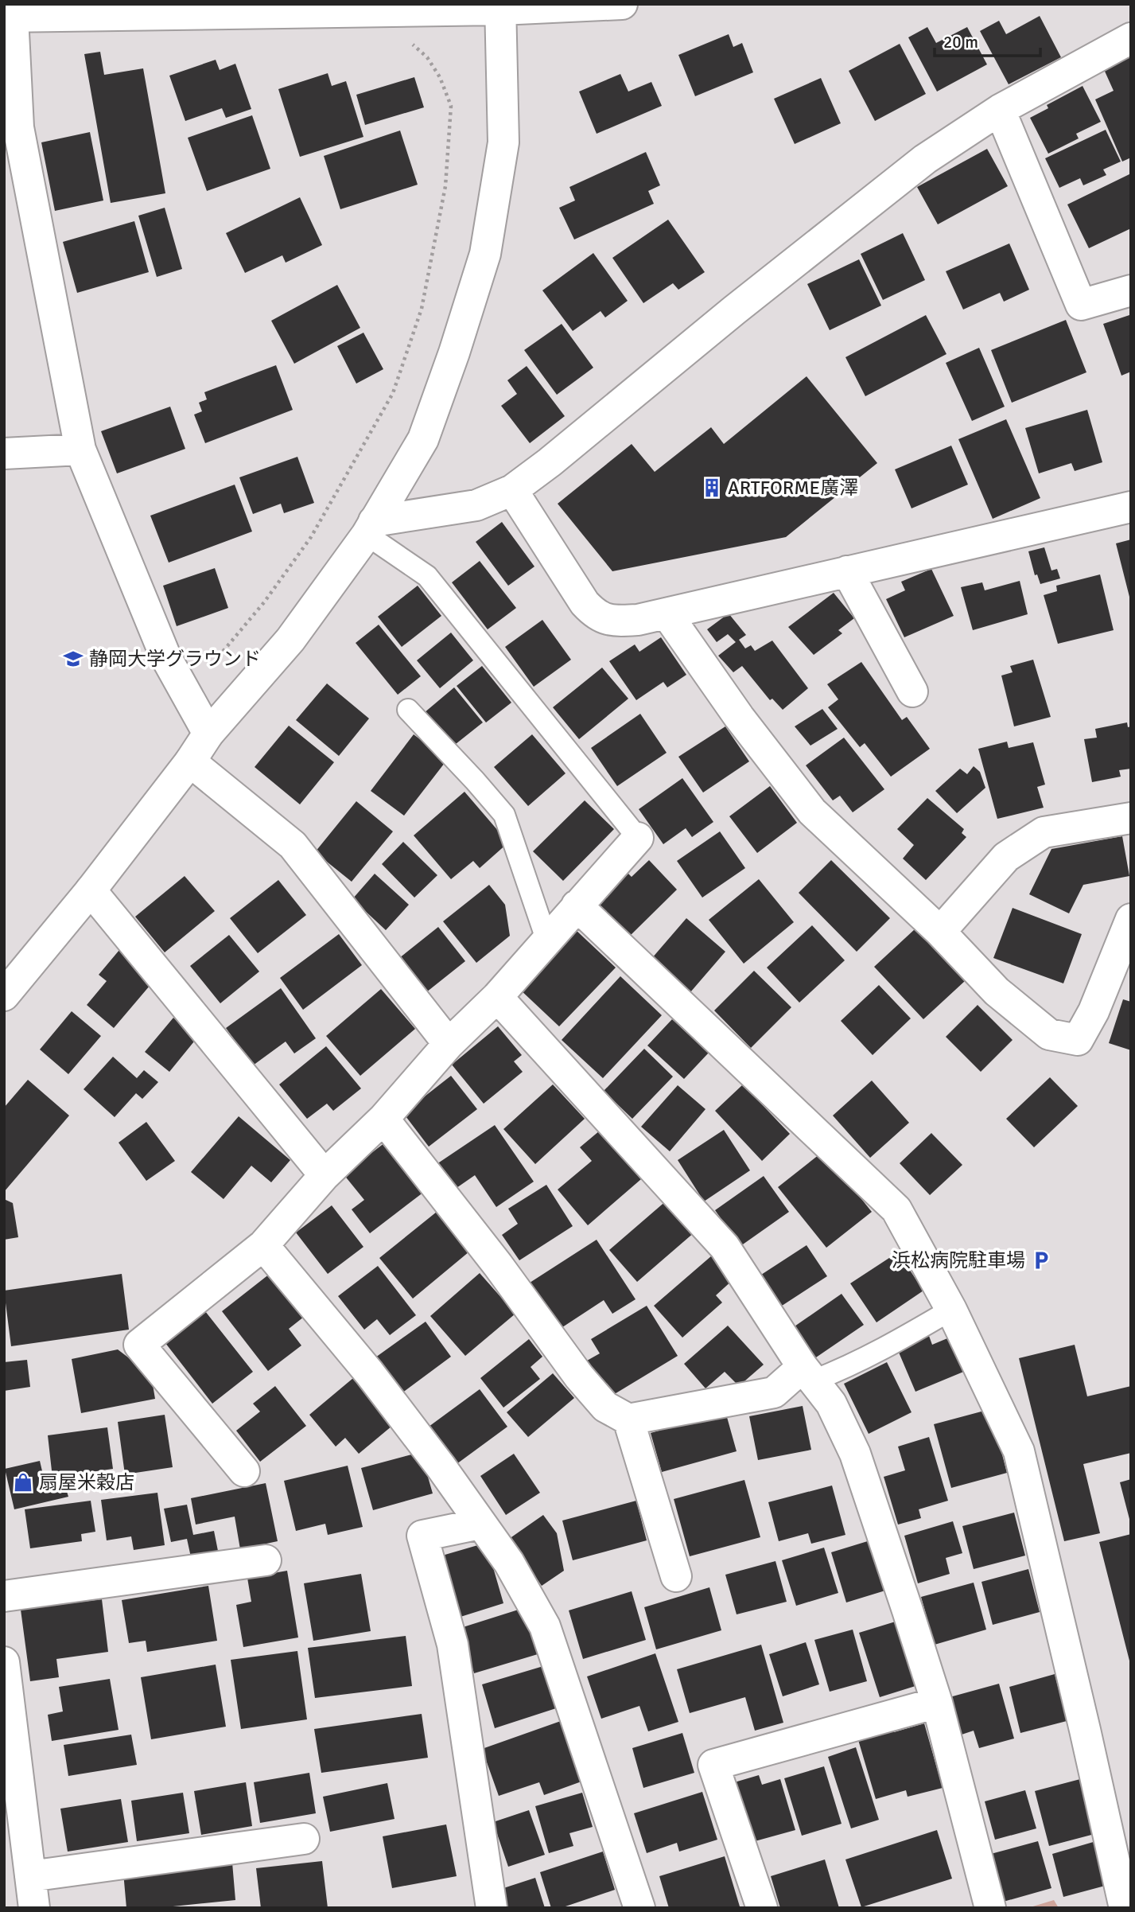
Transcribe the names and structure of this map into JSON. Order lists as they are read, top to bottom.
{
  "places": {
    "building": ["ARTFORME廣澤"],
    "school or university": ["静岡大学グラウンド"],
    "parking": ["浜松病院駐車場"],
    "shop": ["扇屋米穀店"]
  },
  "scale_bar": "20 m"
}
